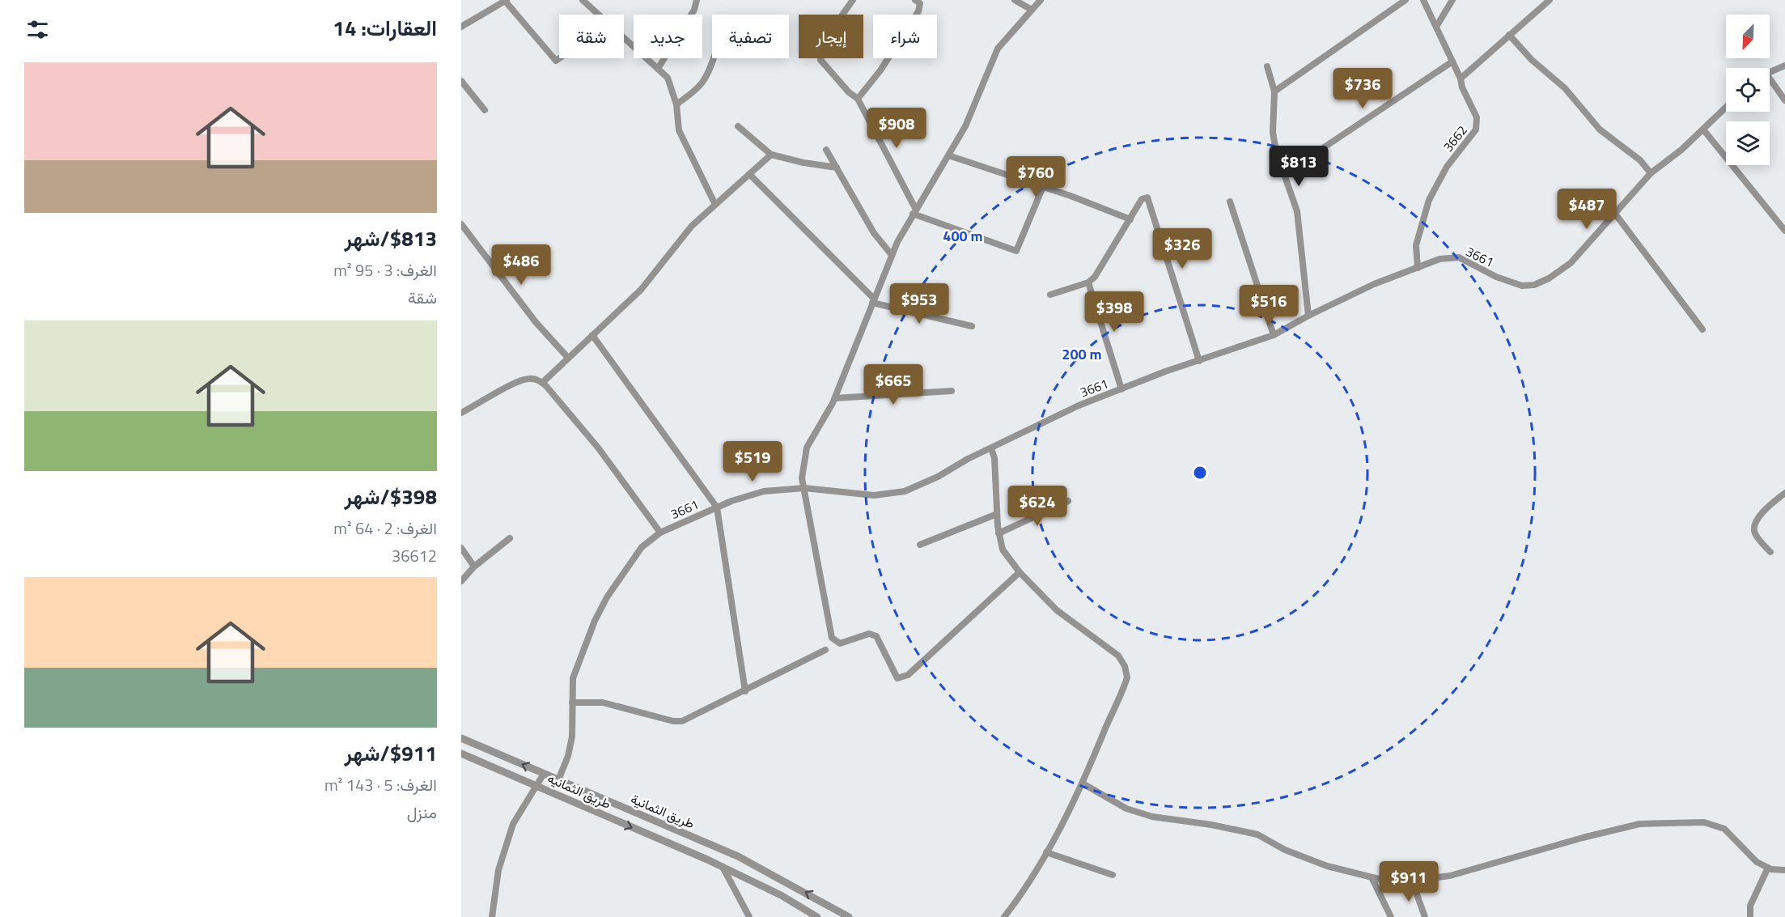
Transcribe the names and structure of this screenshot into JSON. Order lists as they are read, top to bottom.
{
  "streets": {
    "street": [
      "3662",
      "3661",
      "طريق الثمانيه",
      "طريق الثمانية"
    ]
  },
  "crossings": [
    ["3662", "3661"],
    ["3661", "طريق الثمانية"]
  ],
  "one_way": ["طريق الثمانيه", "طريق الثمانية"],
  "north": "bottom left",
  "page": {
    "heading": "العقارات: 14",
    "chip": [
      "شراء",
      "إيجار",
      "تصفية",
      "جديد",
      "شقة"
    ],
    "list": [
      {
        "name": "$813/شهر",
        "note": "الغرف: 3 · 95 m² · شقة"
      },
      {
        "name": "$398/شهر",
        "note": "الغرف: 2 · 64 m² · 36612"
      },
      {
        "name": "$911/شهر",
        "note": "الغرف: 5 · 143 m² · منزل"
      }
    ],
    "price": [
      "$736",
      "$908",
      "$813",
      "$760",
      "$487",
      "$326",
      "$486",
      "$953",
      "$516",
      "$398",
      "$665",
      "$519",
      "$624",
      "$911"
    ]
  },
  "rings": ["400 m", "200 m"]
}
